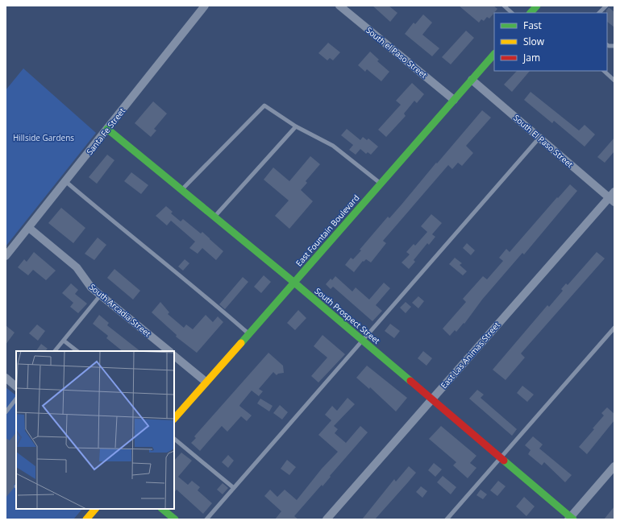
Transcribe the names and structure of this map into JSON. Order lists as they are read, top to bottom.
{
  "streets": {
    "street": [
      "South el Paso Street",
      "Santa Fe Street",
      "South El Paso Street",
      "East Fountain Boulevard",
      "South Arcadia Street",
      "South Prospect Street",
      "East Las Animas Street"
    ]
  },
  "crossings": [
    ["South el Paso Street", "East Fountain Boulevard"],
    ["Santa Fe Street", "South Arcadia Street"],
    ["Santa Fe Street", "South Prospect Street"],
    ["South El Paso Street", "East Fountain Boulevard"],
    ["South El Paso Street", "East Las Animas Street"],
    ["East Fountain Boulevard", "South Prospect Street"],
    ["South Prospect Street", "East Las Animas Street"]
  ],
  "parks": ["Hillside Gardens"],
  "legend": ["Fast", "Slow", "Jam"]
}
